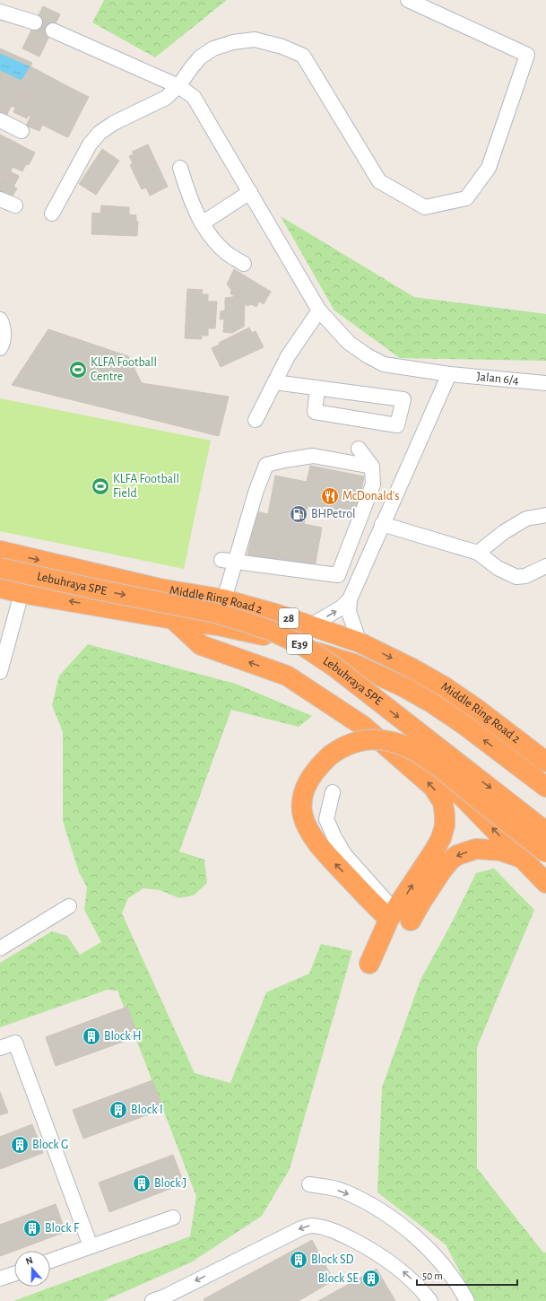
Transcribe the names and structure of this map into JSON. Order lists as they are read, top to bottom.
{
  "streets": {
    "highway": [
      "Lebuhraya SPE",
      "Middle Ring Road 2",
      "28",
      "E39"
    ],
    "street": ["Jalan 6/4"]
  },
  "places": {
    "sports": ["KLFA Football Centre", "KLFA Football Field"],
    "restaurant": ["McDonald's"],
    "fuel station": ["BHPetrol"],
    "building": [
      "Block H",
      "Block I",
      "Block G",
      "Block J",
      "Block F",
      "Block SD",
      "Block SE"
    ]
  },
  "scale_bar": "50 m",
  "north": "top"
}
